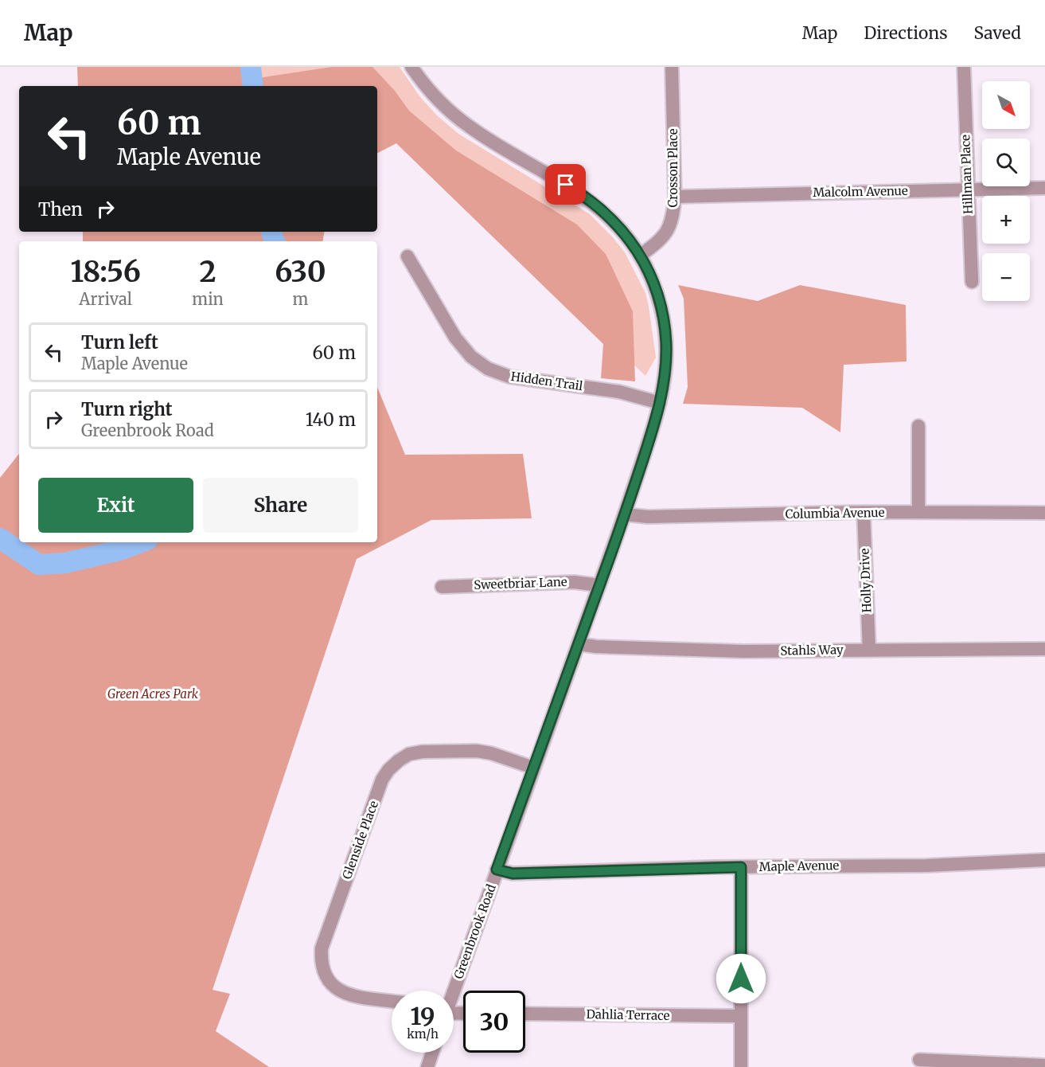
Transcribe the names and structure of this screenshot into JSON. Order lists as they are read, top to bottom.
{
  "streets": {
    "street": [
      "Crosson Place",
      "Hillman Place",
      "Malcolm Avenue",
      "Hidden Trail",
      "Columbia Avenue",
      "Holly Drive",
      "Sweetbriar Lane",
      "Stahls Way",
      "Glenside Place",
      "Maple Avenue",
      "Greenbrook Road",
      "Dahlia Terrace"
    ]
  },
  "crossings": [
    ["Crosson Place", "Malcolm Avenue"],
    ["Crosson Place", "Greenbrook Road"],
    ["Hillman Place", "Malcolm Avenue"],
    ["Hidden Trail", "Greenbrook Road"],
    ["Columbia Avenue", "Holly Drive"],
    ["Columbia Avenue", "Greenbrook Road"],
    ["Holly Drive", "Stahls Way"],
    ["Sweetbriar Lane", "Greenbrook Road"],
    ["Stahls Way", "Greenbrook Road"],
    ["Glenside Place", "Greenbrook Road"],
    ["Maple Avenue", "Greenbrook Road"]
  ],
  "parks": ["Green Acres Park"],
  "north": "bottom right",
  "page": {
    "header": "Map",
    "nav": ["Map", "Directions", "Saved"],
    "map_buttons": ["+", "−"],
    "turn": ["60 m", "Maple Avenue"],
    "then": "Then",
    "eta": [
      "18:56",
      "Arrival",
      "2",
      "min",
      "630",
      "m"
    ],
    "list": [
      {
        "name": "Turn left",
        "note": "Maple Avenue",
        "value": "60 m"
      },
      {
        "name": "Turn right",
        "note": "Greenbrook Road",
        "value": "140 m"
      }
    ],
    "buttons": ["Exit", "Share"],
    "speed": "19 km/h",
    "limit": "30"
  }
}
